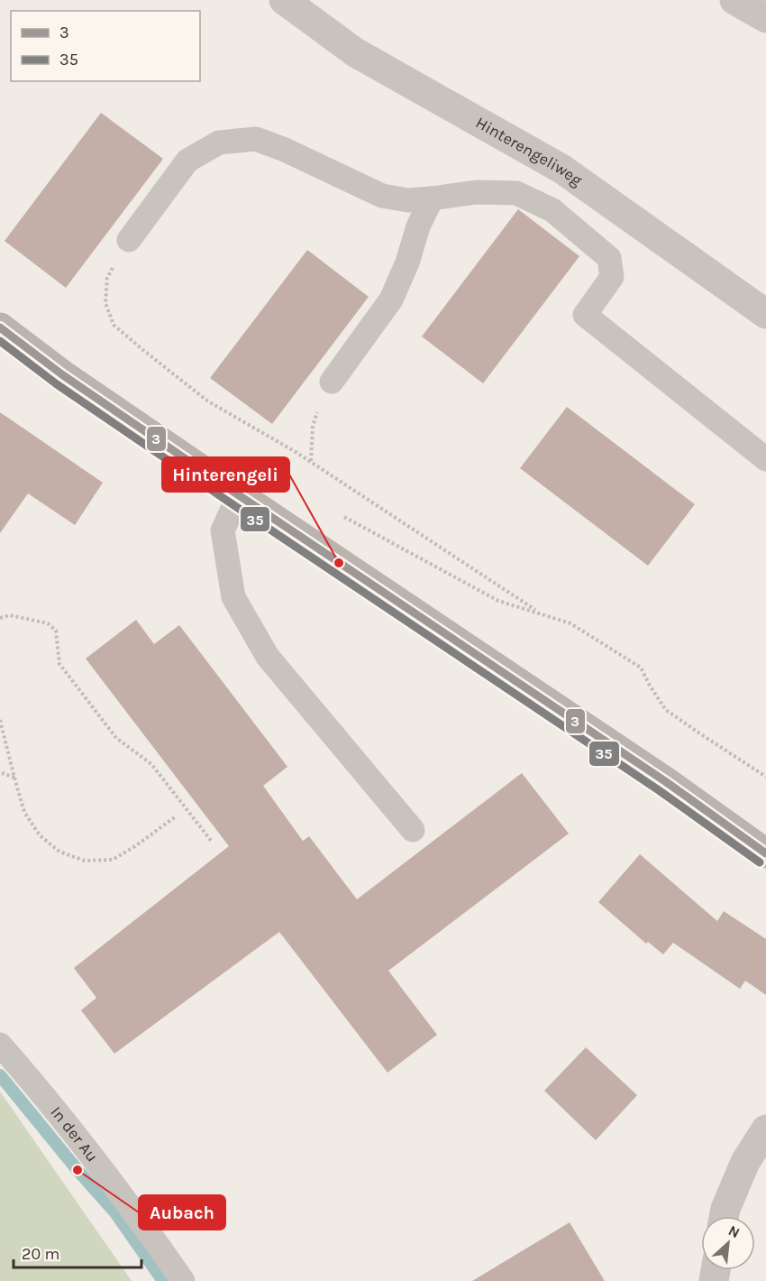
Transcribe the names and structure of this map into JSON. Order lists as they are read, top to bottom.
{
  "streets": {
    "street": ["Hinterengeliweg"],
    "lane": ["In der Au"]
  },
  "places": ["Hinterengeli", "Aubach"],
  "lines": ["transit line 3", "transit line 35"],
  "legend": ["3", "35"],
  "scale_bar": "20 m",
  "north": "top right"
}
